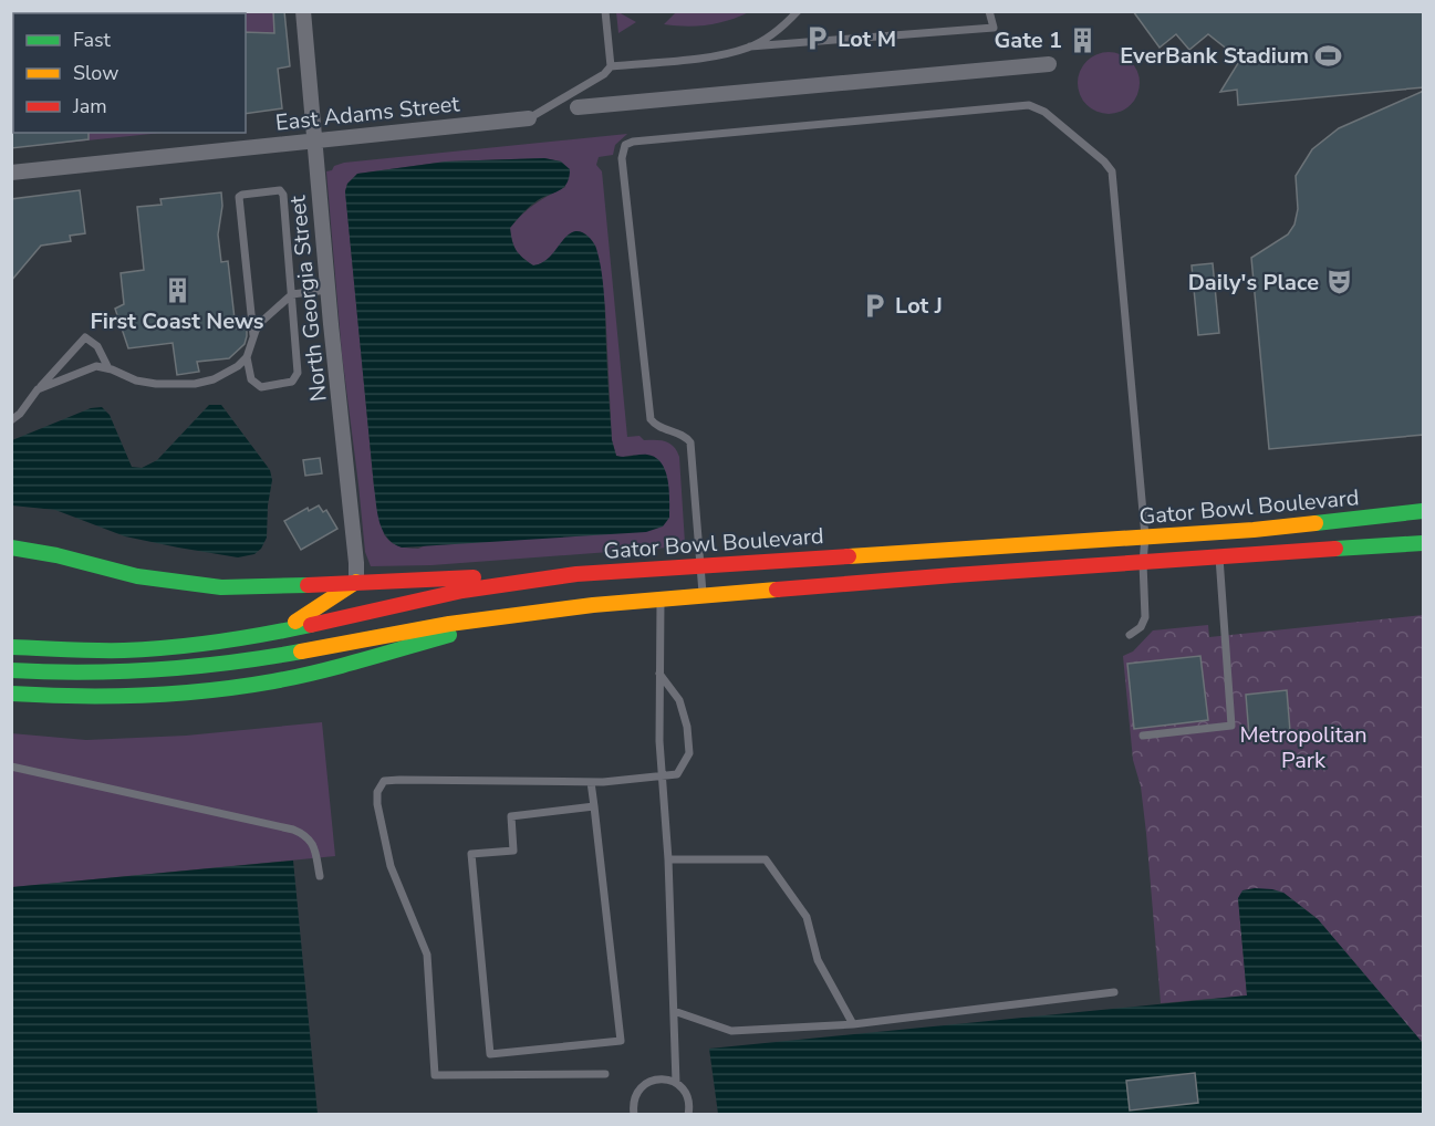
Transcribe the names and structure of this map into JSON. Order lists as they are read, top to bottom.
{
  "streets": {
    "main road": ["Gator Bowl Boulevard"],
    "street": ["East Adams Street", "North Georgia Street"]
  },
  "crossings": [
    ["East Adams Street", "North Georgia Street"]
  ],
  "parks": ["Metropolitan Park"],
  "places": {
    "parking": ["Lot M", "Lot J"],
    "building": ["Gate 1", "First Coast News"],
    "sports": ["EverBank Stadium"],
    "theatre": ["Daily's Place"]
  },
  "legend": ["Fast", "Slow", "Jam"]
}
